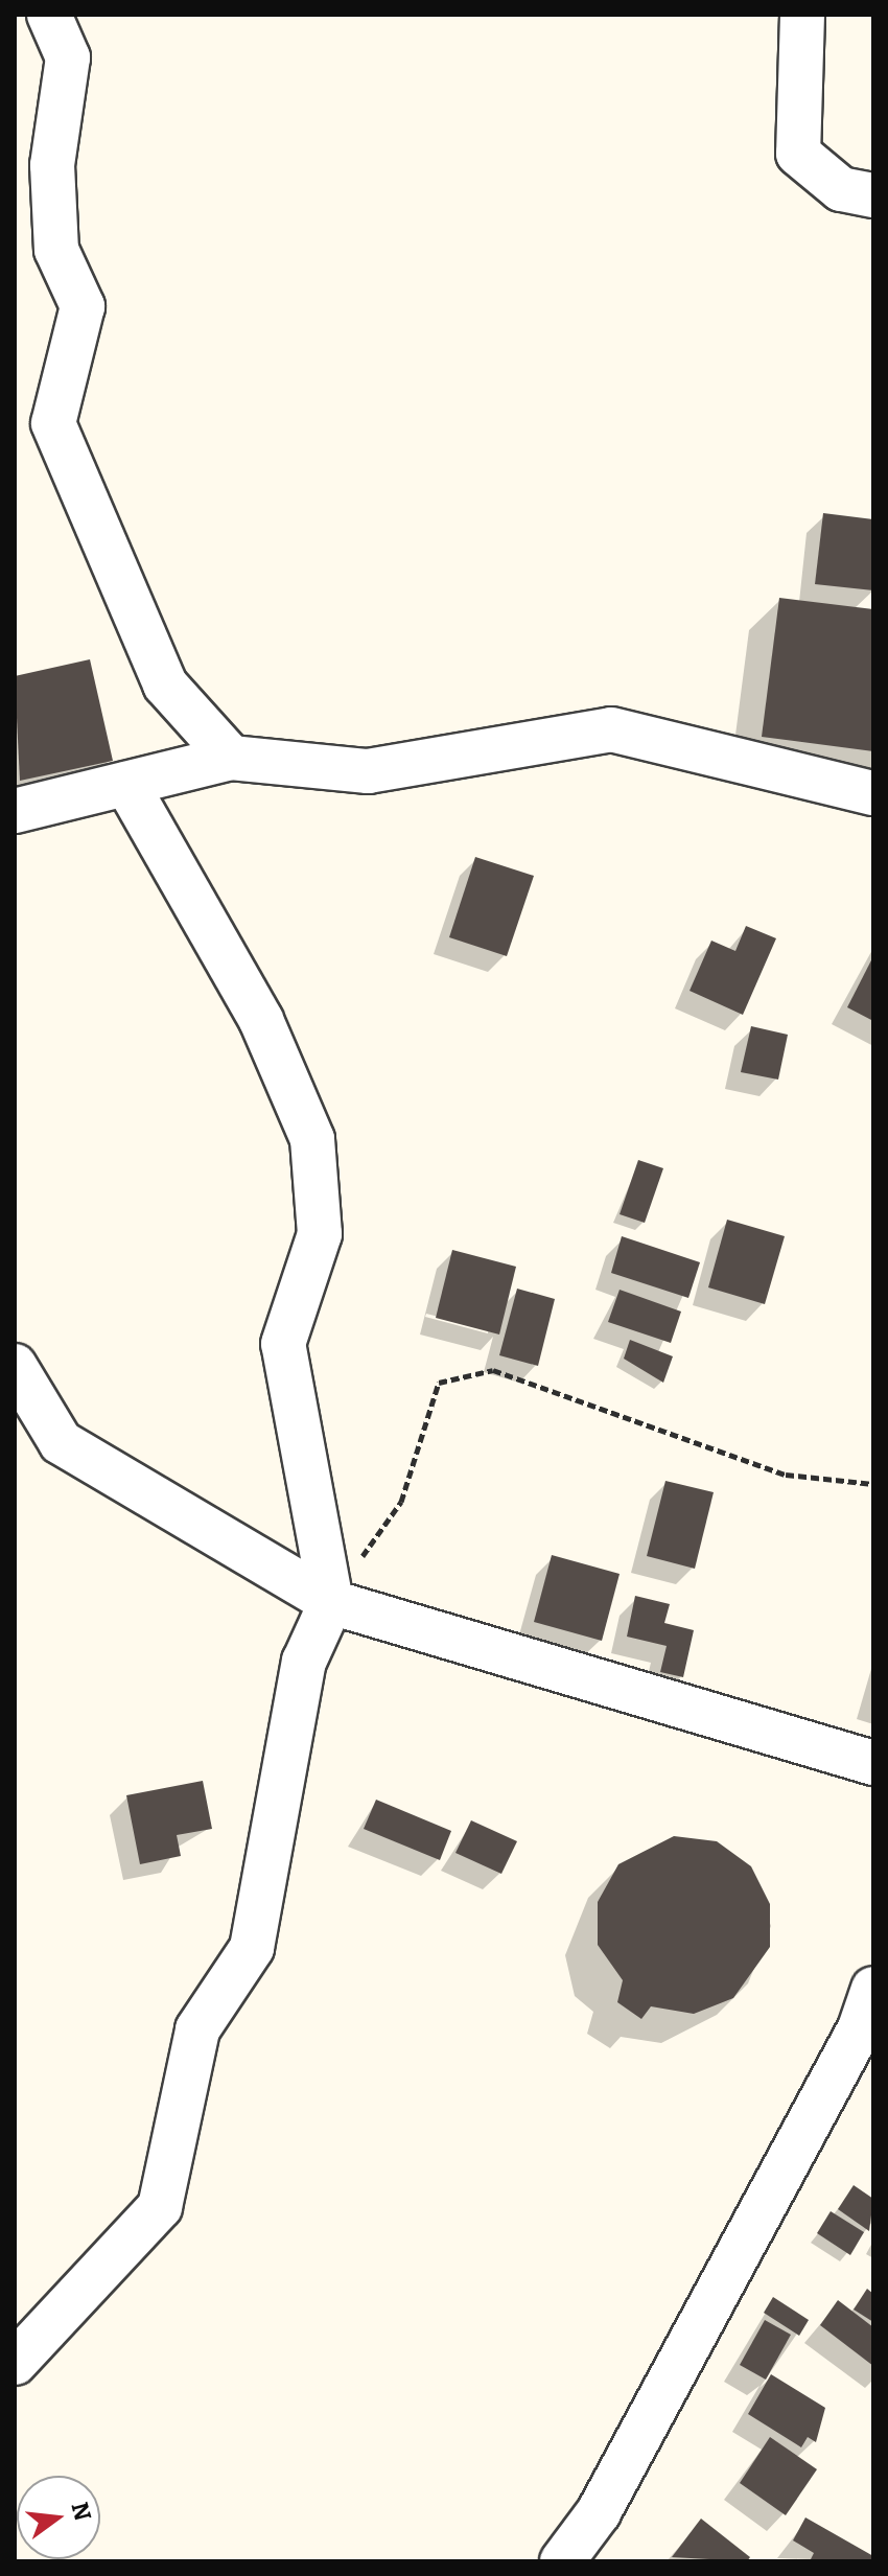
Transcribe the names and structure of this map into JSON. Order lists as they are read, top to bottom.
{
  "north": "right"
}
